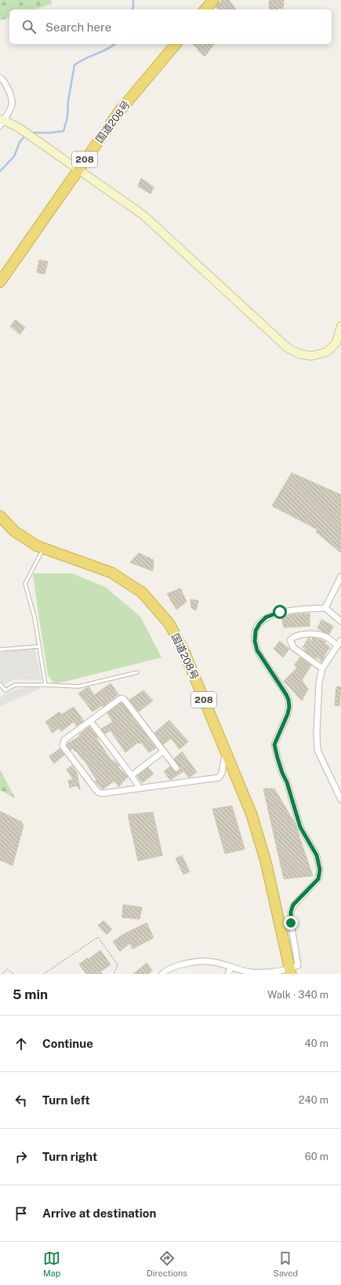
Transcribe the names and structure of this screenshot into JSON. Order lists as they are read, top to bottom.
{
  "streets": {
    "highway": ["国道208号", "208"]
  },
  "page": {
    "search": "Search here",
    "heading": ["5 min", "Walk · 340 m"],
    "list": [
      ["Continue", "40 m"],
      ["Turn left", "240 m"],
      ["Turn right", "60 m"],
      "Arrive at destination"
    ],
    "nav": ["Map", "Directions", "Saved"]
  }
}
